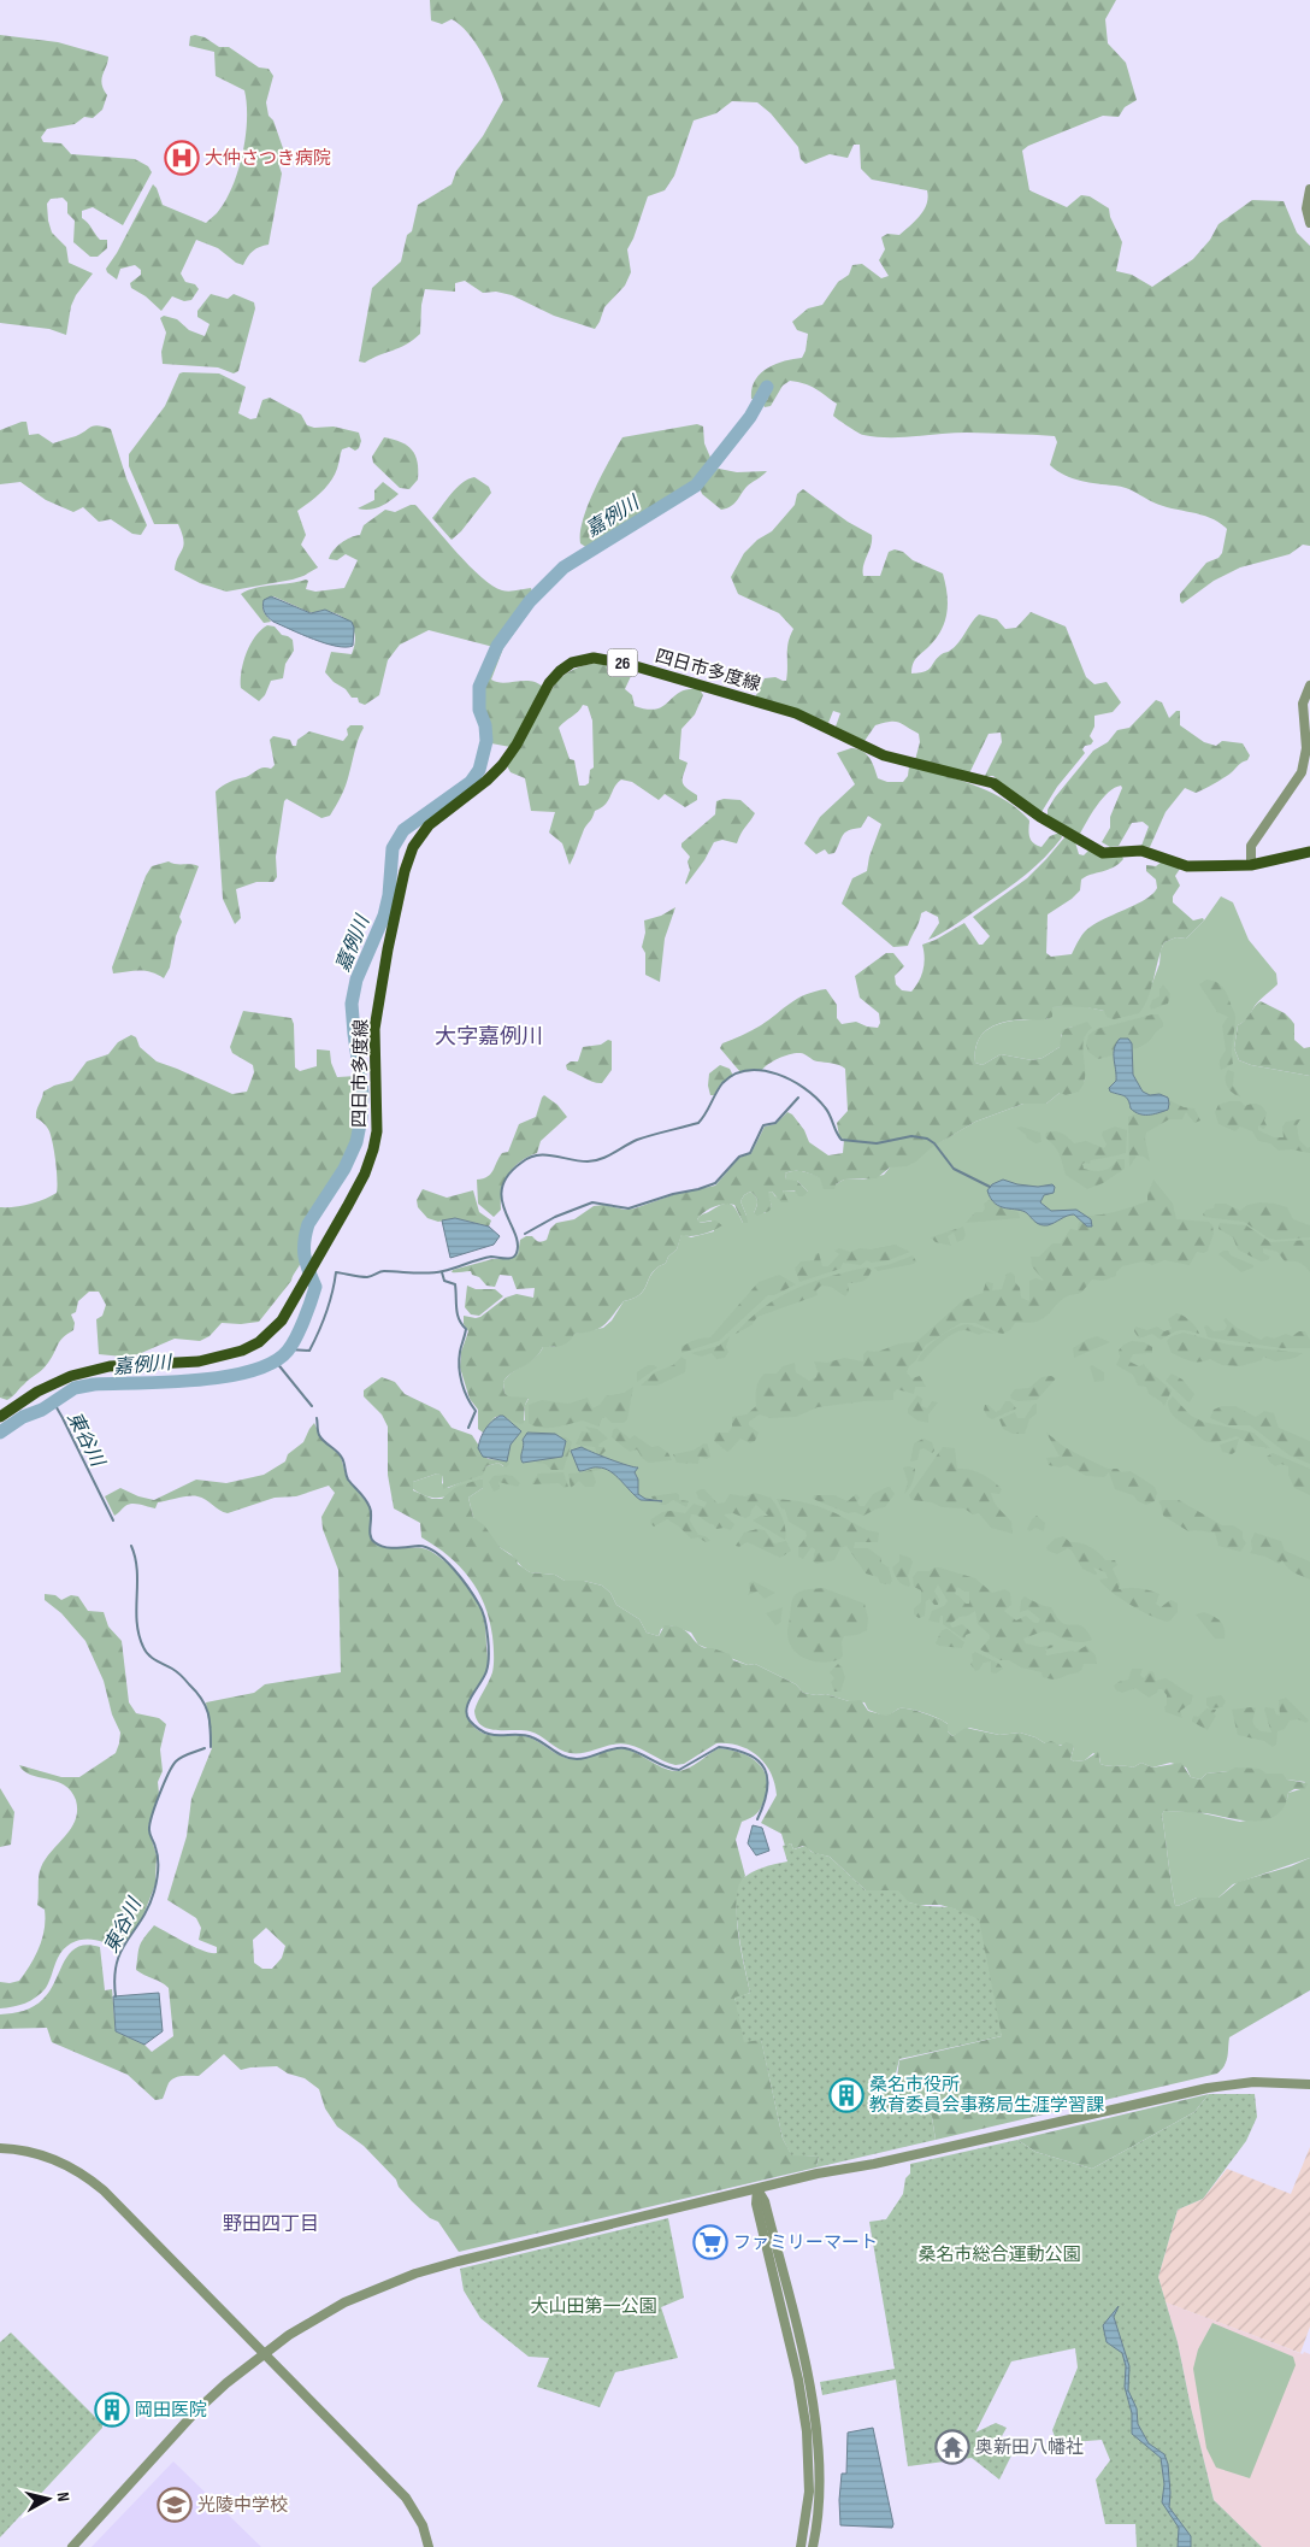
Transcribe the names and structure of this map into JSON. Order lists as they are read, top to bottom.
{
  "streets": {
    "main road": ["26", "四日市多度線"]
  },
  "districts": ["大字嘉例川", "野田四丁目"],
  "water": ["嘉例川", "東谷川"],
  "parks": ["桑名市総合運動公園", "大山田第一公園"],
  "places": {
    "hospital": ["大仲さつき病院"],
    "building": ["桑名市役所 教育委員会事務局生涯学習課", "岡田医院"],
    "supermarket": ["ファミリーマート"],
    "temple": ["奥新田八幡社"],
    "school or university": ["光陵中学校"]
  },
  "north": "right"
}
